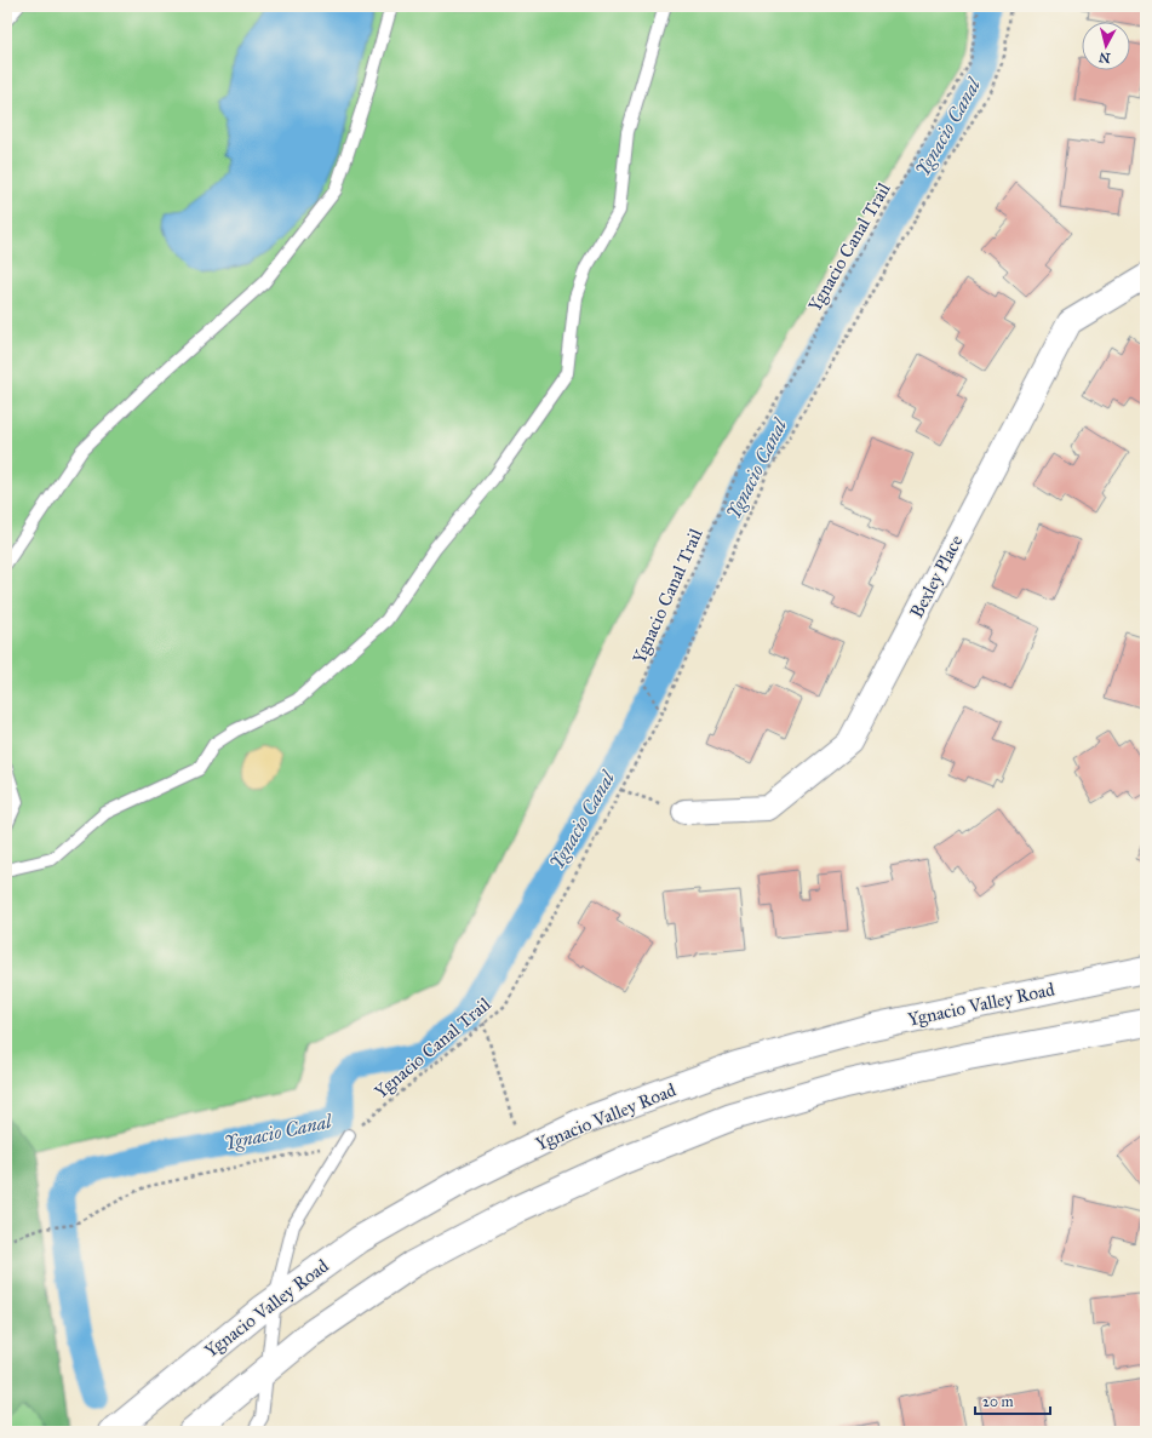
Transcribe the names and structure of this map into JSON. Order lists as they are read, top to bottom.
{
  "streets": {
    "highway": ["Ygnacio Valley Road"],
    "street": ["Bexley Place"],
    "path": ["Ygnacio Canal Trail"]
  },
  "water": ["Ygnacio Canal"],
  "scale_bar": "20 m",
  "north": "bottom"
}
